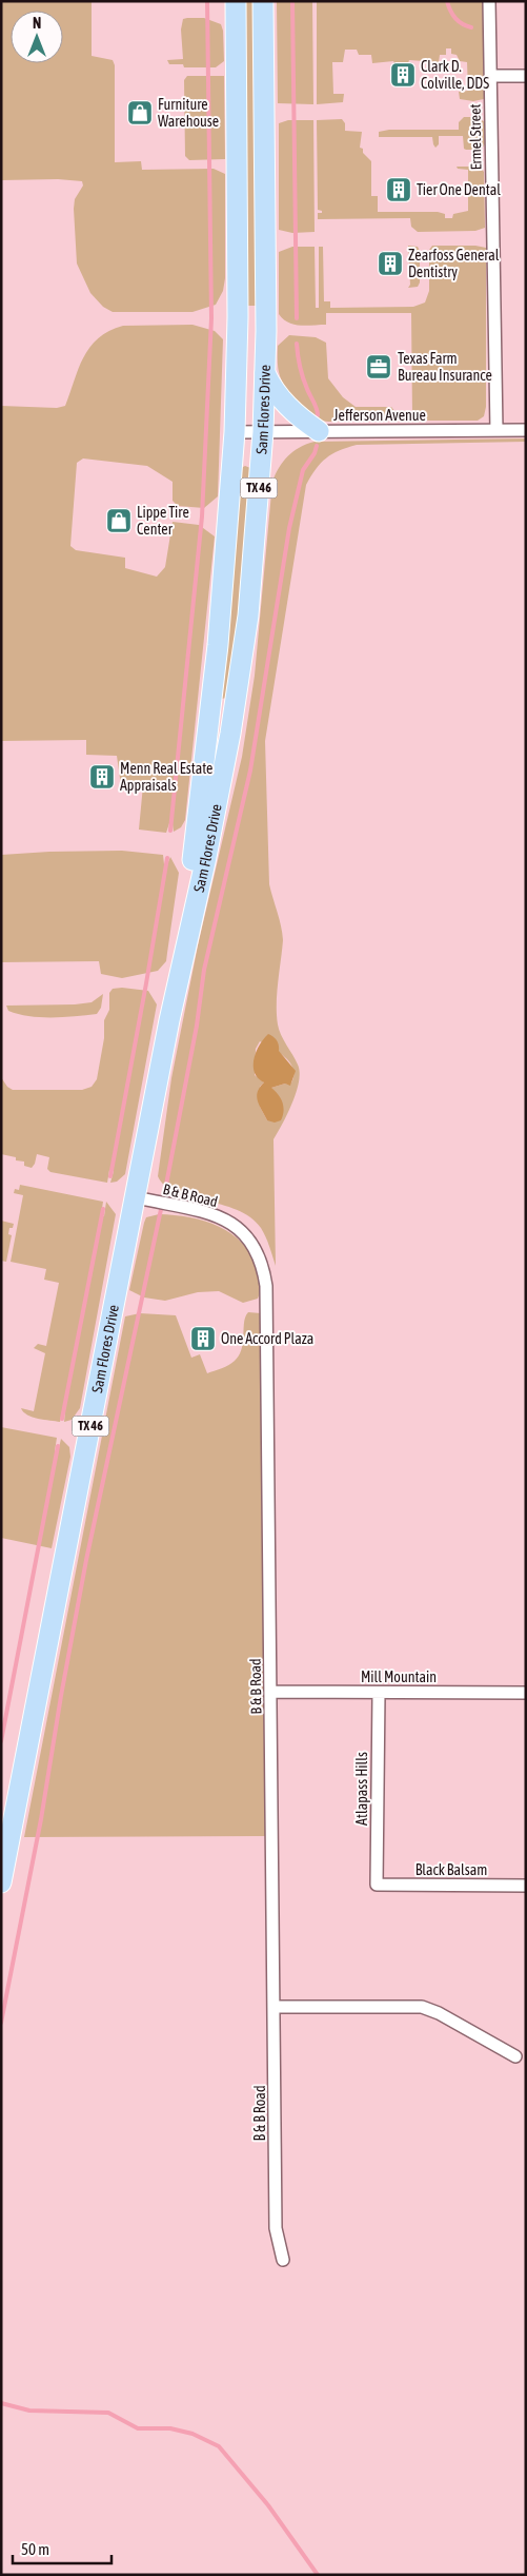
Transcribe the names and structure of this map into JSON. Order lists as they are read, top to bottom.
{
  "streets": {
    "main road": ["Sam Flores Drive", "TX 46"],
    "street": [
      "Ermel Street",
      "Jefferson Avenue",
      "B & B Road",
      "Mill Mountain",
      "Atlapass Hills",
      "Black Balsam"
    ]
  },
  "crossings": [
    ["Ermel Street", "Jefferson Avenue"],
    ["Sam Flores Drive", "Jefferson Avenue"],
    ["Sam Flores Drive", "B & B Road"],
    ["B & B Road", "Mill Mountain"],
    ["Mill Mountain", "Atlapass Hills"],
    ["Atlapass Hills", "Black Balsam"]
  ],
  "places": {
    "building": [
      "Clark D. Colville, DDS",
      "Tier One Dental",
      "Zearfoss General Dentistry",
      "Menn Real Estate Appraisals",
      "One Accord Plaza"
    ],
    "shop": ["Furniture Warehouse", "Lippe Tire Center"],
    "office": ["Texas Farm Bureau Insurance"]
  },
  "scale_bar": "50 m",
  "north": "top"
}
